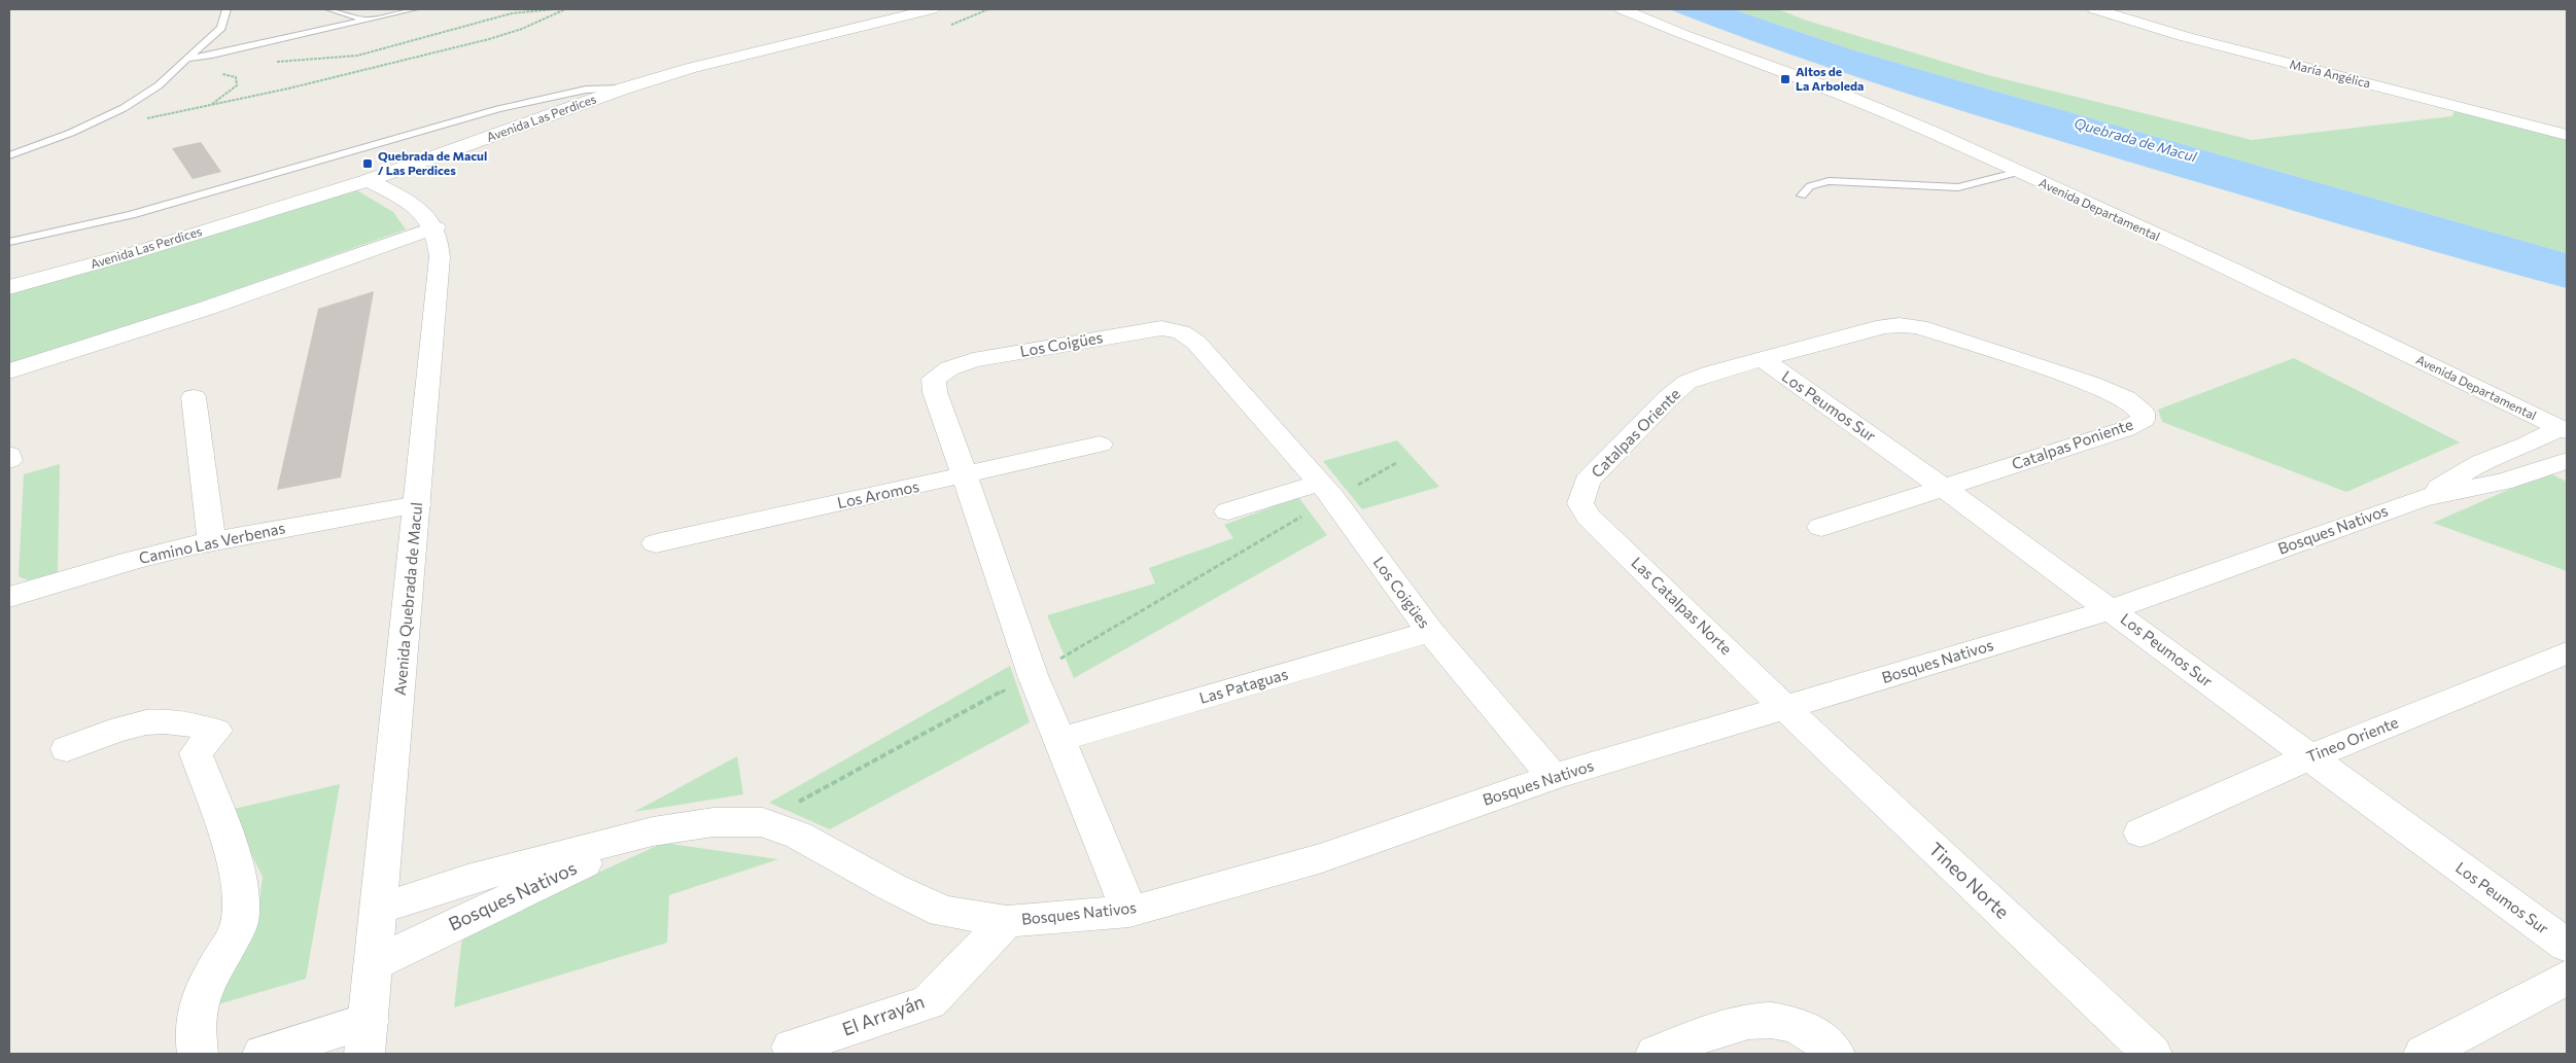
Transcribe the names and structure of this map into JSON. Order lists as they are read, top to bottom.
{
  "streets": {
    "street": [
      "María Angélica",
      "Avenida Las Perdices",
      "Avenida Departamental",
      "Los Coigües",
      "Los Peumos Sur",
      "Catalpas Oriente",
      "Catalpas Poniente",
      "Los Aromos",
      "Bosques Nativos",
      "Camino Las Verbenas",
      "Avenida Quebrada de Macul",
      "Las Catalpas Norte",
      "Las Pataguas",
      "Tineo Oriente",
      "Tineo Norte",
      "El Arrayán"
    ]
  },
  "crossings": [
    ["Avenida Departamental", "Bosques Nativos"],
    ["Los Coigües", "Los Aromos"],
    ["Los Coigües", "Bosques Nativos"],
    ["Los Coigües", "Las Pataguas"],
    ["Los Peumos Sur", "Catalpas Oriente"],
    ["Los Peumos Sur", "Catalpas Poniente"],
    ["Los Peumos Sur", "Bosques Nativos"],
    ["Los Peumos Sur", "Tineo Oriente"],
    ["Catalpas Oriente", "Catalpas Poniente"],
    ["Catalpas Oriente", "Las Catalpas Norte"],
    ["Bosques Nativos", "Avenida Quebrada de Macul"],
    ["Bosques Nativos", "Las Catalpas Norte"],
    ["Bosques Nativos", "Tineo Norte"],
    ["Bosques Nativos", "El Arrayán"],
    ["Camino Las Verbenas", "Avenida Quebrada de Macul"],
    ["Las Catalpas Norte", "Tineo Norte"]
  ],
  "water": ["Quebrada de Macul"],
  "places": {
    "transit": ["Altos de La Arboleda", "Quebrada de Macul / Las Perdices"]
  }
}
